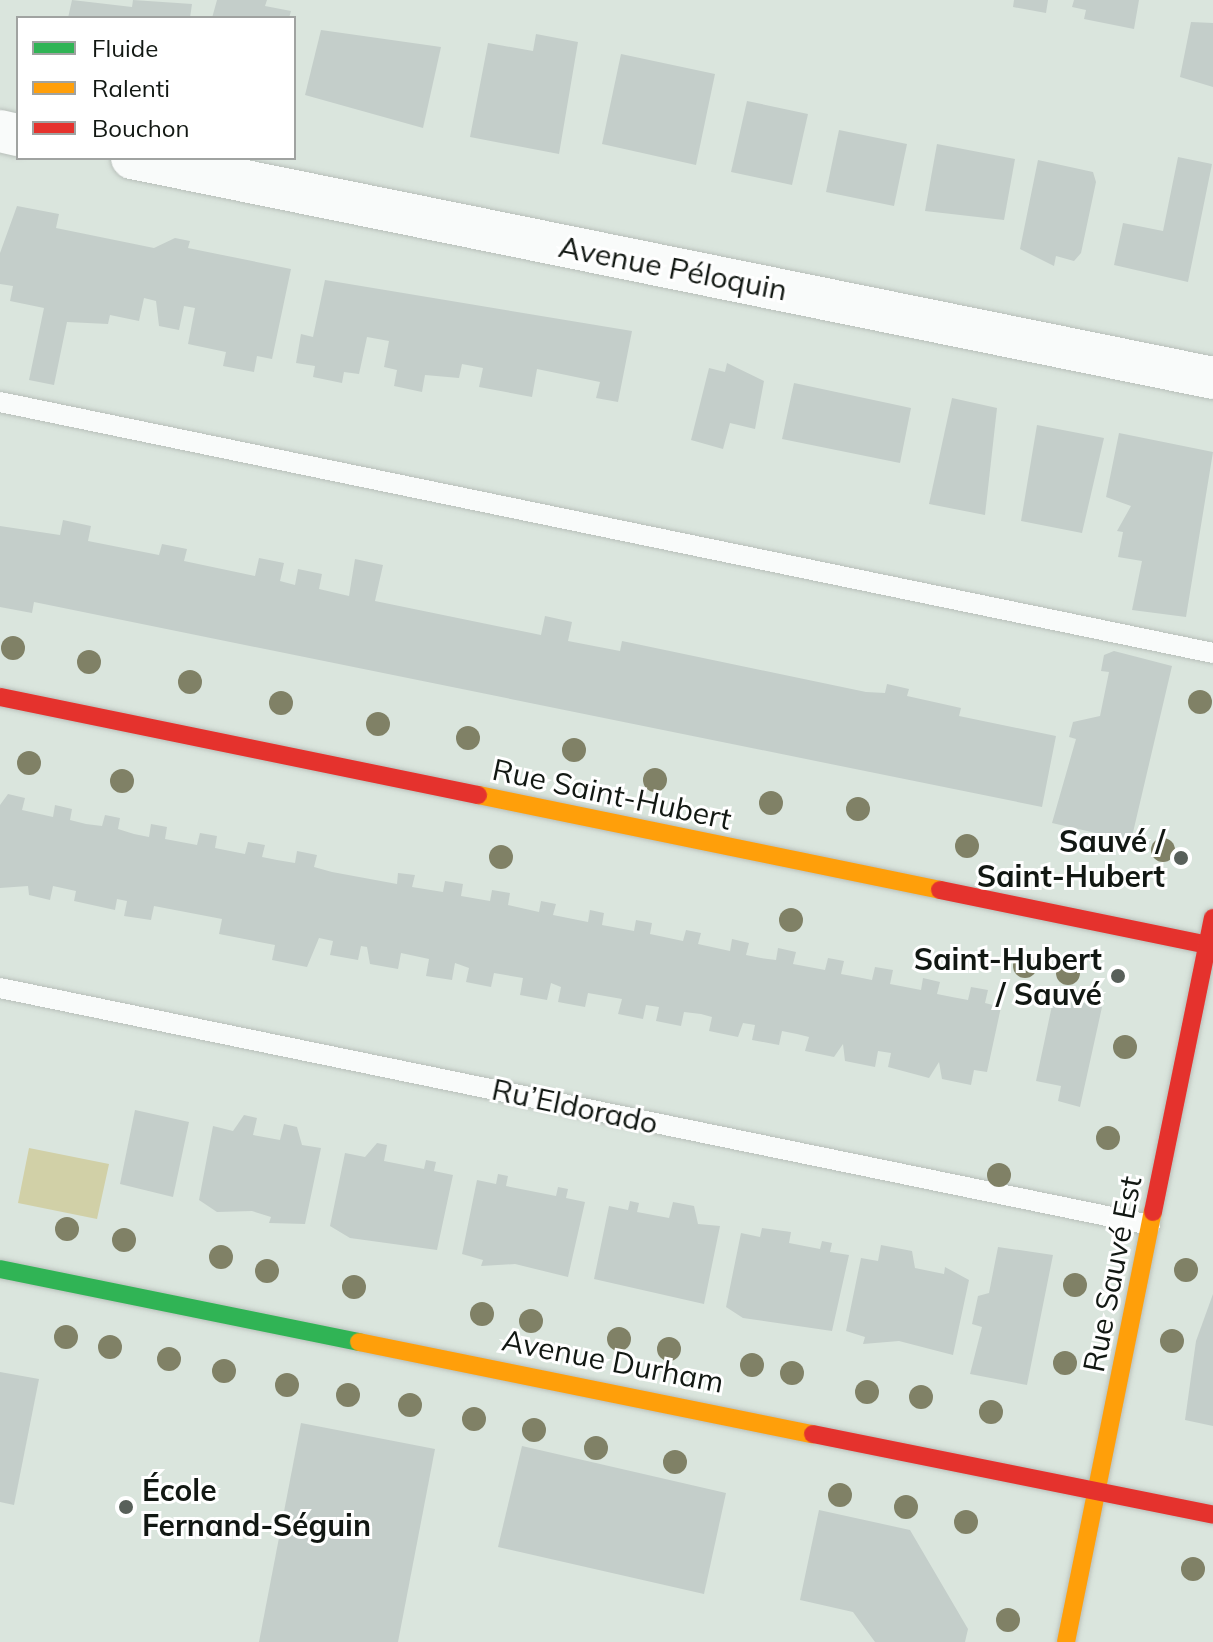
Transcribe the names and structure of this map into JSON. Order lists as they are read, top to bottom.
{
  "streets": {
    "main road": ["Rue Saint-Hubert", "Rue Sauvé Est", "Avenue Durham"],
    "street": ["Avenue Péloquin"],
    "lane": ["Ru’Eldorado"]
  },
  "crossings": [
    ["Rue Saint-Hubert", "Rue Sauvé Est"],
    ["Ru’Eldorado", "Rue Sauvé Est"],
    ["Rue Sauvé Est", "Avenue Durham"]
  ],
  "places": ["Sauvé / Saint-Hubert", "Saint-Hubert / Sauvé", "École Fernand-Séguin"],
  "legend": ["Fluide", "Ralenti", "Bouchon"]
}
